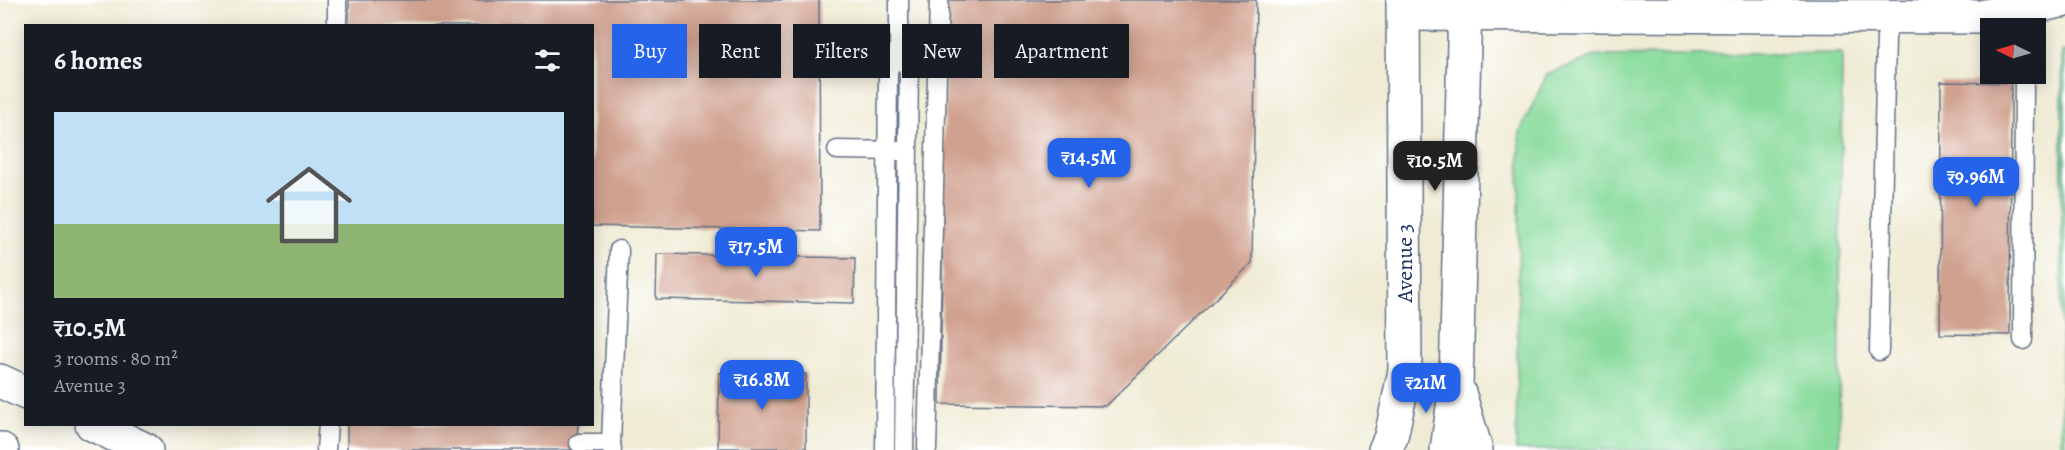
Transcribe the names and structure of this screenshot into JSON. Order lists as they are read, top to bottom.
{
  "streets": {
    "street": ["Avenue 3"]
  },
  "north": "left",
  "page": {
    "chip": [
      "Buy",
      "Rent",
      "Filters",
      "New",
      "Apartment"
    ],
    "heading": "6 homes",
    "list": [
      {
        "name": "₹10.5M",
        "note": "3 rooms · 80 m² · Avenue 3"
      }
    ],
    "price": [
      "₹14.5M",
      "₹10.5M",
      "₹9.96M",
      "₹17.5M",
      "₹16.8M",
      "₹21M"
    ]
  }
}
